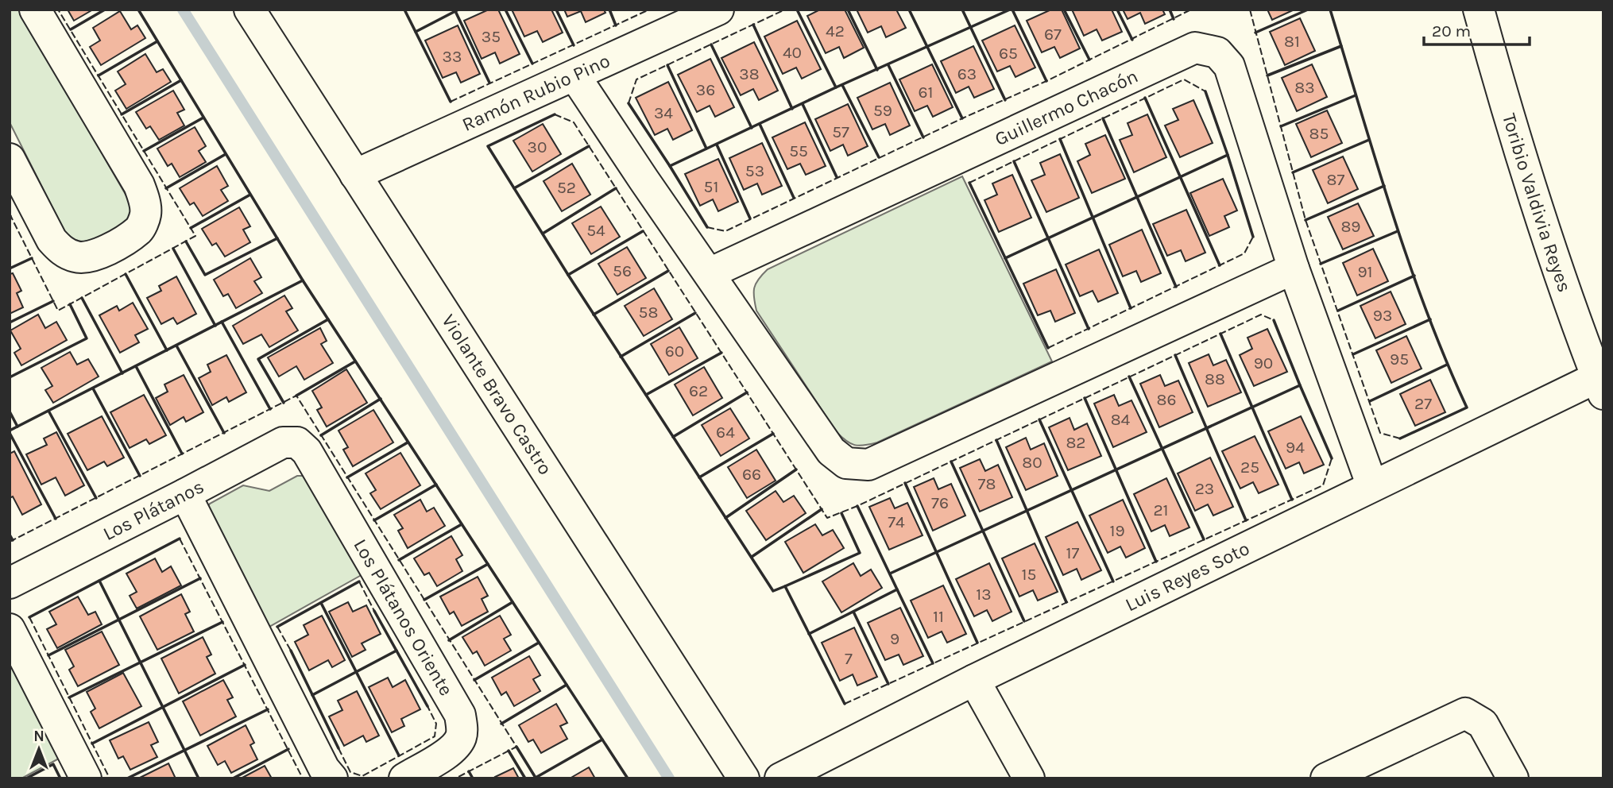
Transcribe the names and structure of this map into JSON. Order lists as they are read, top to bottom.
{
  "streets": {
    "street": [
      "Ramón Rubio Pino",
      "Guillermo Chacón",
      "Toribio Valdivia Reyes",
      "Violante Bravo Castro",
      "Los Plátanos",
      "Luis Reyes Soto",
      "Los Plátanos Oriente"
    ]
  },
  "crossings": [
    ["Ramón Rubio Pino", "Violante Bravo Castro"],
    ["Guillermo Chacón", "Luis Reyes Soto"],
    ["Toribio Valdivia Reyes", "Luis Reyes Soto"],
    ["Los Plátanos", "Los Plátanos Oriente"]
  ],
  "house_numbers": [
    "42",
    "67",
    "35",
    "81",
    "40",
    "65",
    "33",
    "38",
    "63",
    "83",
    "36",
    "61",
    "59",
    "34",
    "57",
    "85",
    "30",
    "55",
    "53",
    "87",
    "51",
    "52",
    "89",
    "54",
    "56",
    "91",
    "58",
    "93",
    "60",
    "95",
    "90",
    "88",
    "62",
    "86",
    "27",
    "84",
    "64",
    "82",
    "94",
    "80",
    "25",
    "66",
    "78",
    "23",
    "76",
    "21",
    "74",
    "19",
    "17",
    "15",
    "13",
    "11",
    "9",
    "7"
  ],
  "scale_bar": "20 m",
  "north": "top"
}
